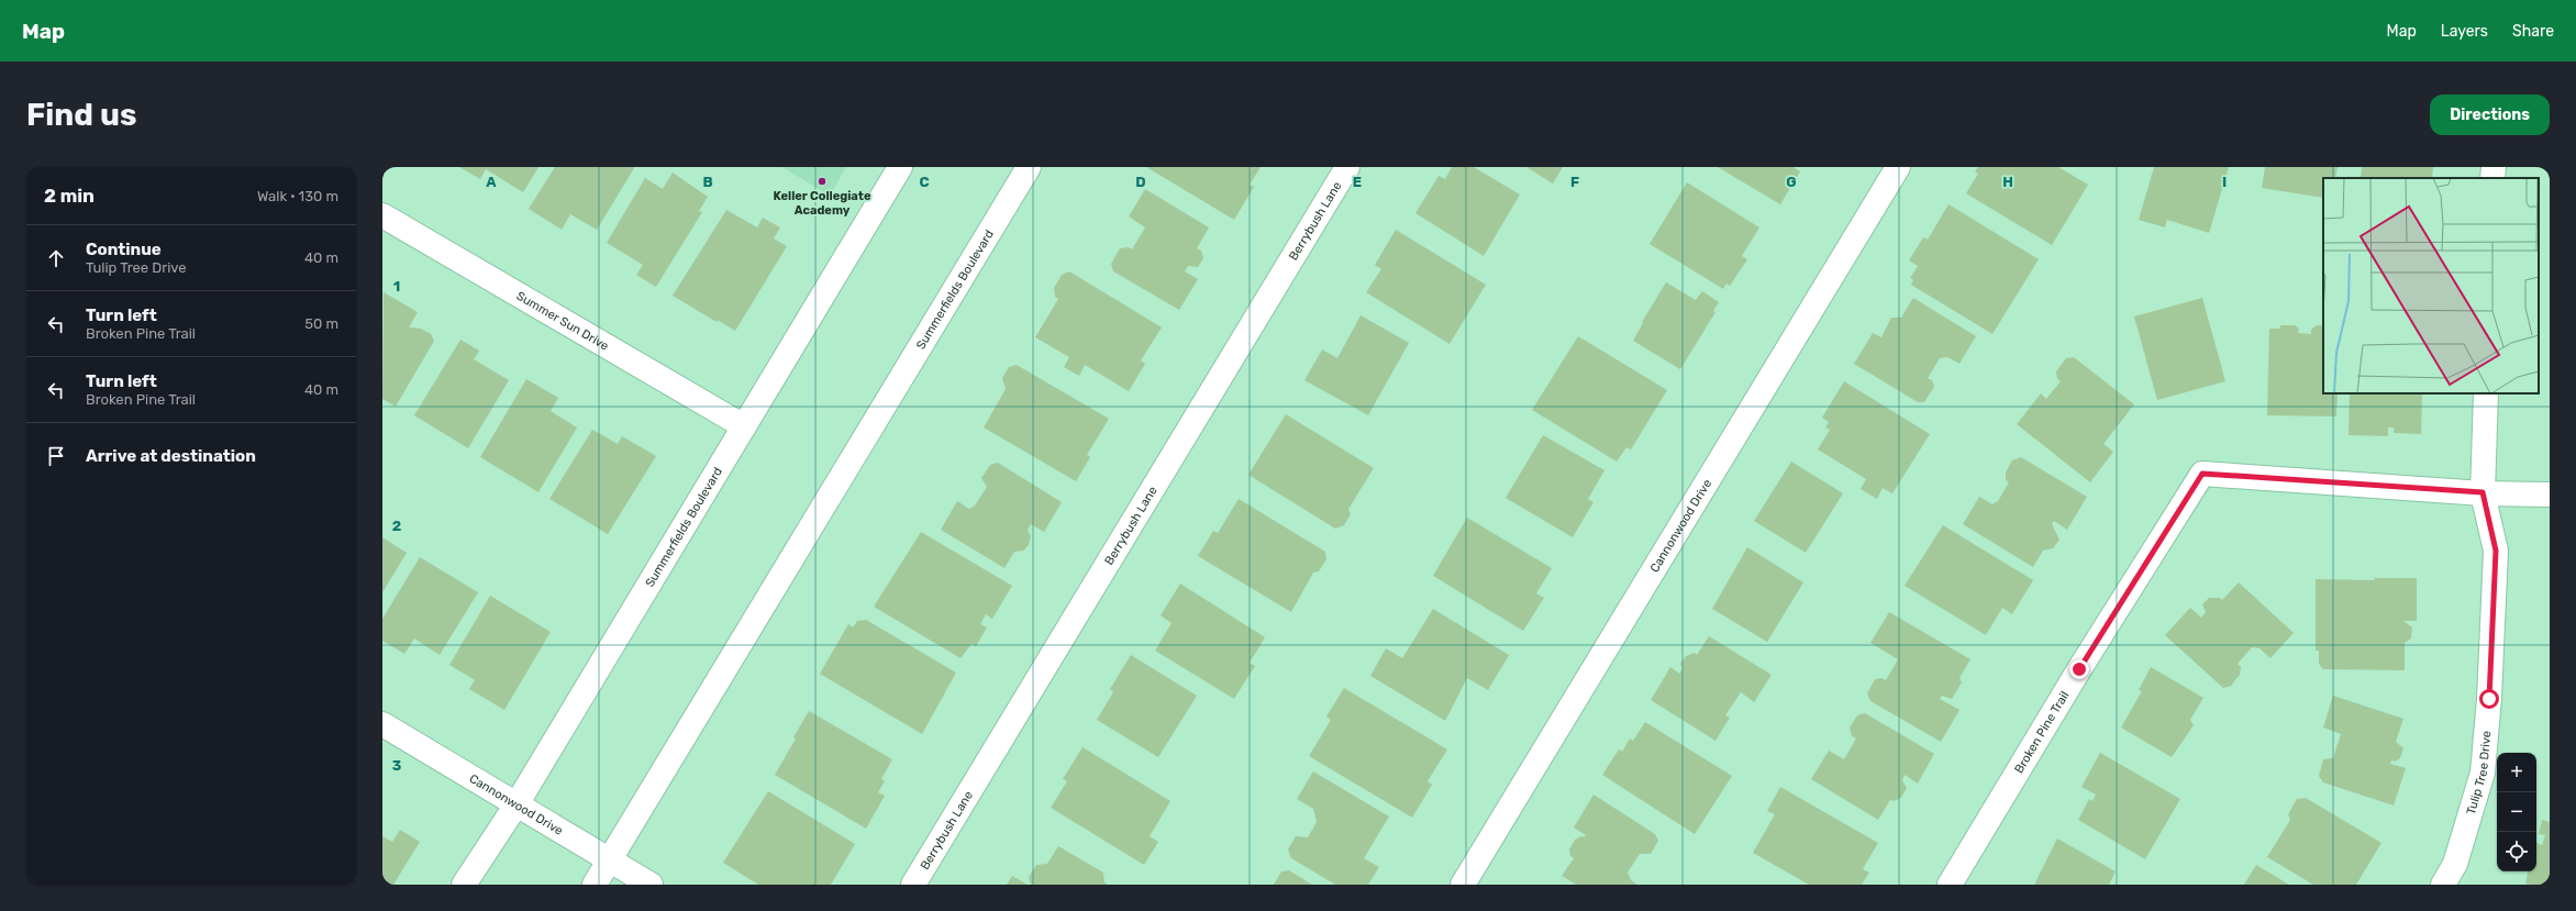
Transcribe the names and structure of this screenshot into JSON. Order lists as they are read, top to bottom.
{
  "streets": {
    "street": [
      "Berrybush Lane",
      "Summerfields Boulevard",
      "Summer Sun Drive",
      "Cannonwood Drive",
      "Broken Pine Trail",
      "Tulip Tree Drive"
    ]
  },
  "crossings": [
    ["Summerfields Boulevard", "Summer Sun Drive"],
    ["Summerfields Boulevard", "Cannonwood Drive"],
    ["Broken Pine Trail", "Tulip Tree Drive"]
  ],
  "places": ["Keller Collegiate Academy"],
  "page": {
    "header": "Map",
    "nav": ["Map", "Layers", "Share"],
    "buttons": "Directions",
    "title": "Find us",
    "heading": ["2 min", "Walk · 130 m"],
    "list": [
      ["Continue", "Tulip Tree Drive", "40 m"],
      ["Turn left", "Broken Pine Trail", "50 m"],
      ["Turn left", "Broken Pine Trail", "40 m"],
      "Arrive at destination"
    ],
    "map_buttons": ["+", "−"]
  },
  "grid": {
    "columns": [
      "A",
      "B",
      "C",
      "D",
      "E",
      "F",
      "G",
      "H",
      "I"
    ],
    "rows": ["1", "2", "3"]
  }
}
